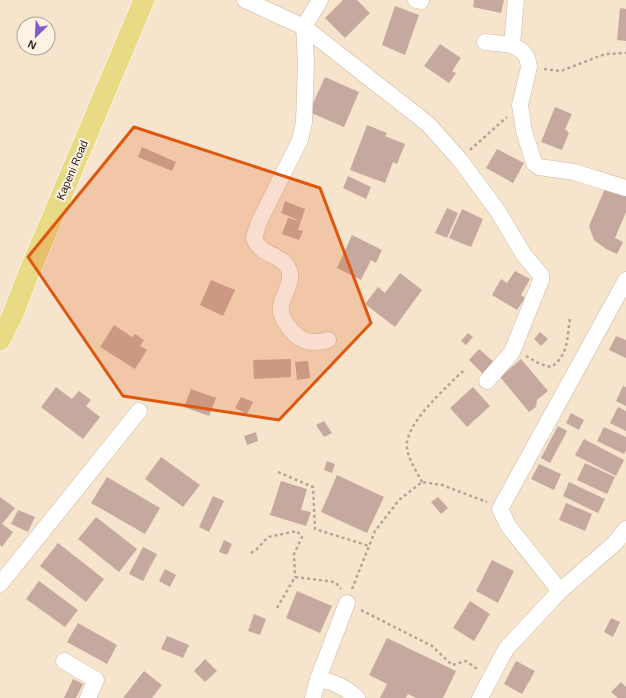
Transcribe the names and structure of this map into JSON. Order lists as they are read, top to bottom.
{
  "streets": {
    "main road": ["Kapeni Road"]
  },
  "north": "bottom left"
}
